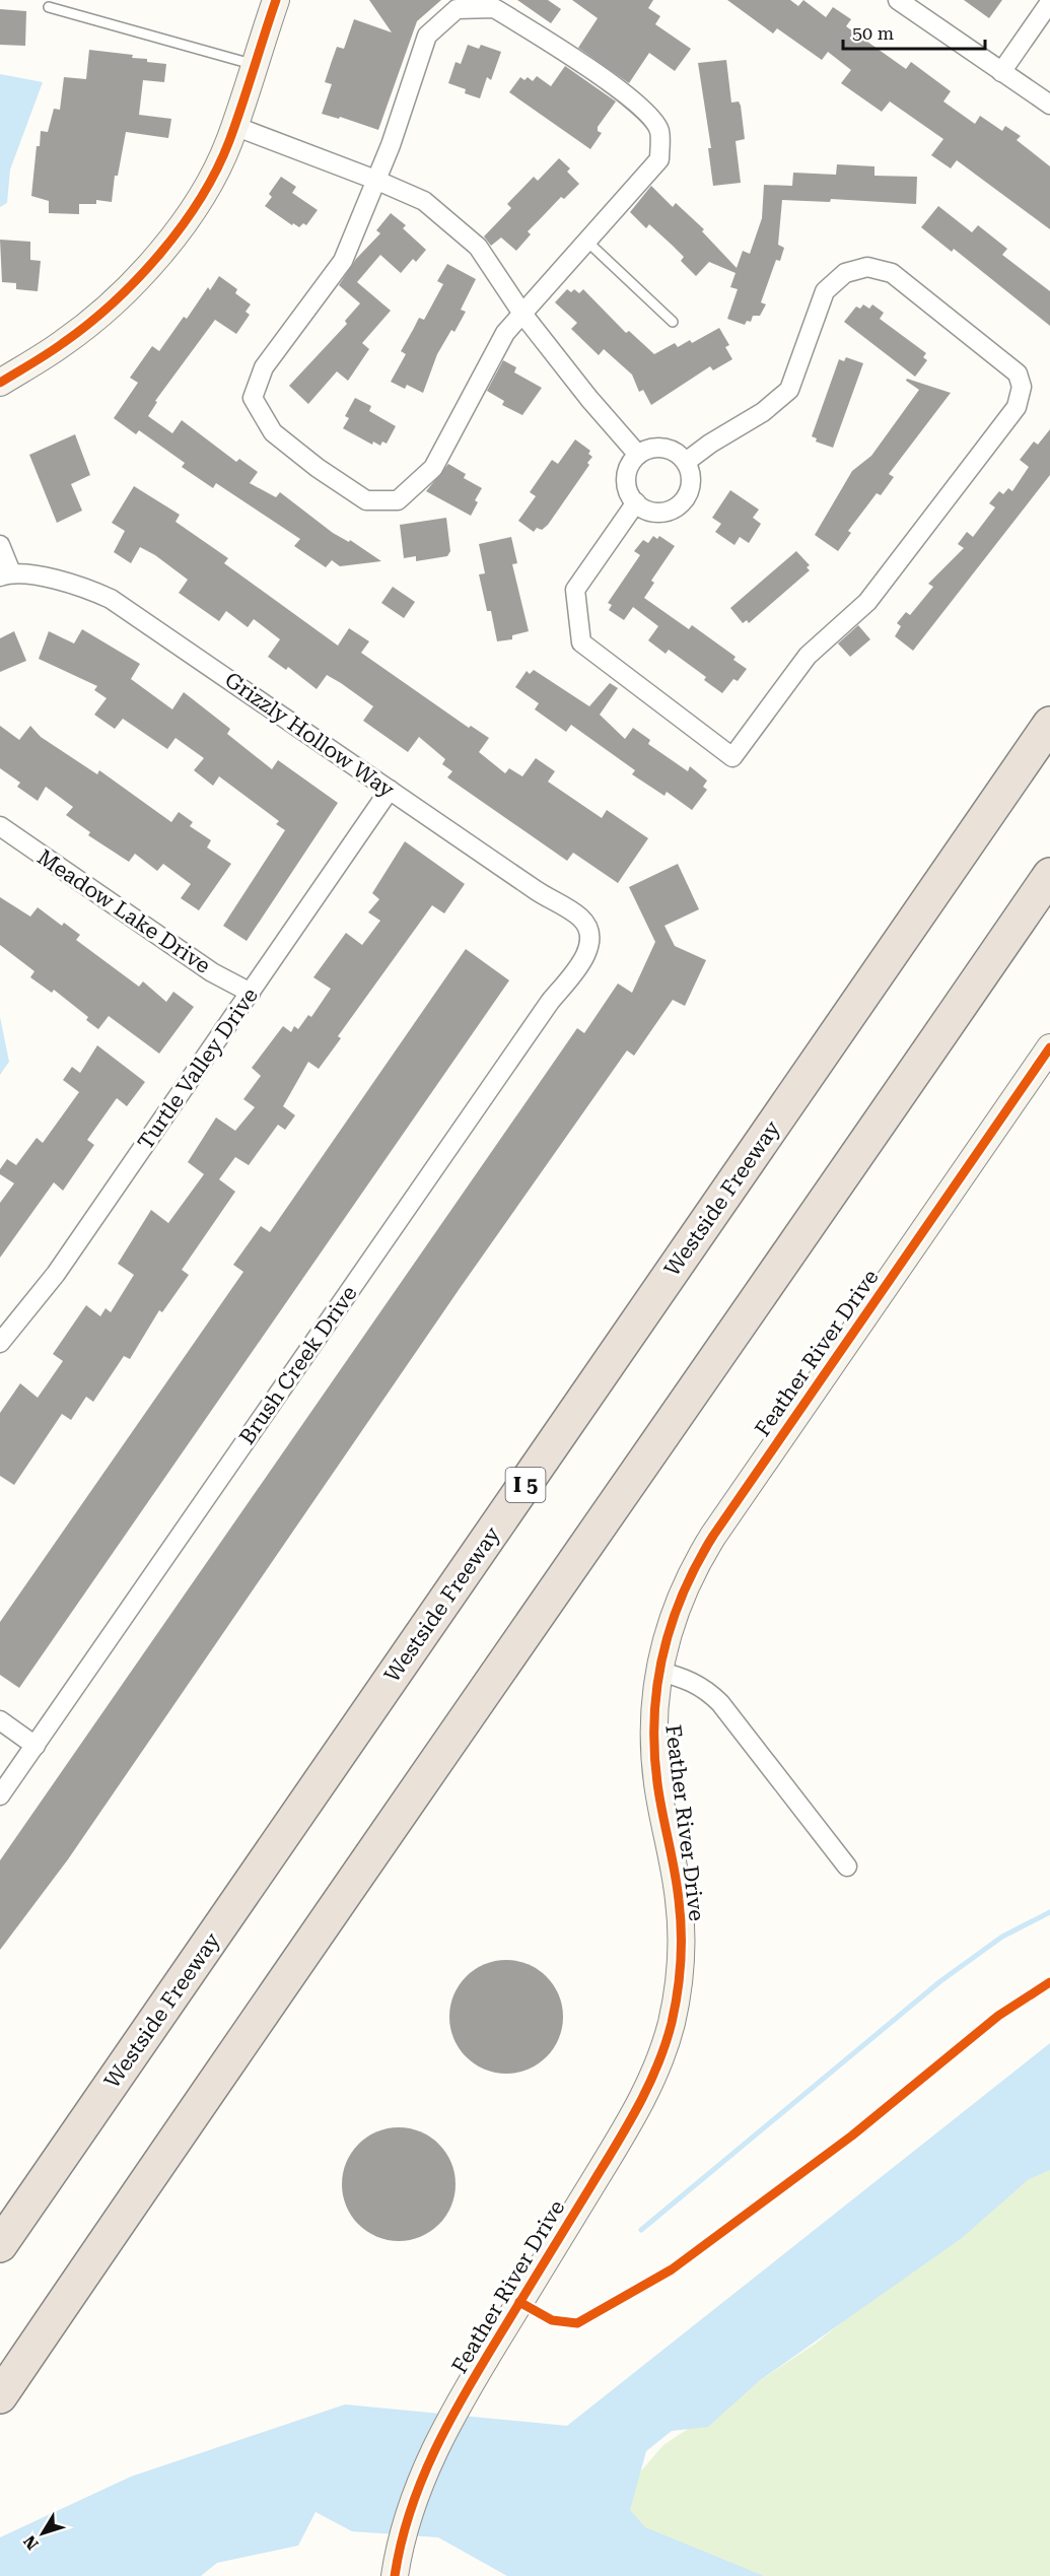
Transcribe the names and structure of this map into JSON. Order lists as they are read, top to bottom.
{
  "streets": {
    "highway": ["Westside Freeway", "I 5"],
    "street": [
      "Grizzly Hollow Way",
      "Meadow Lake Drive",
      "Turtle Valley Drive",
      "Feather River Drive",
      "Brush Creek Drive"
    ]
  },
  "crossings": [
    ["Grizzly Hollow Way", "Turtle Valley Drive"],
    ["Grizzly Hollow Way", "Brush Creek Drive"],
    ["Meadow Lake Drive", "Turtle Valley Drive"]
  ],
  "scale_bar": "50 m",
  "north": "bottom left"
}
